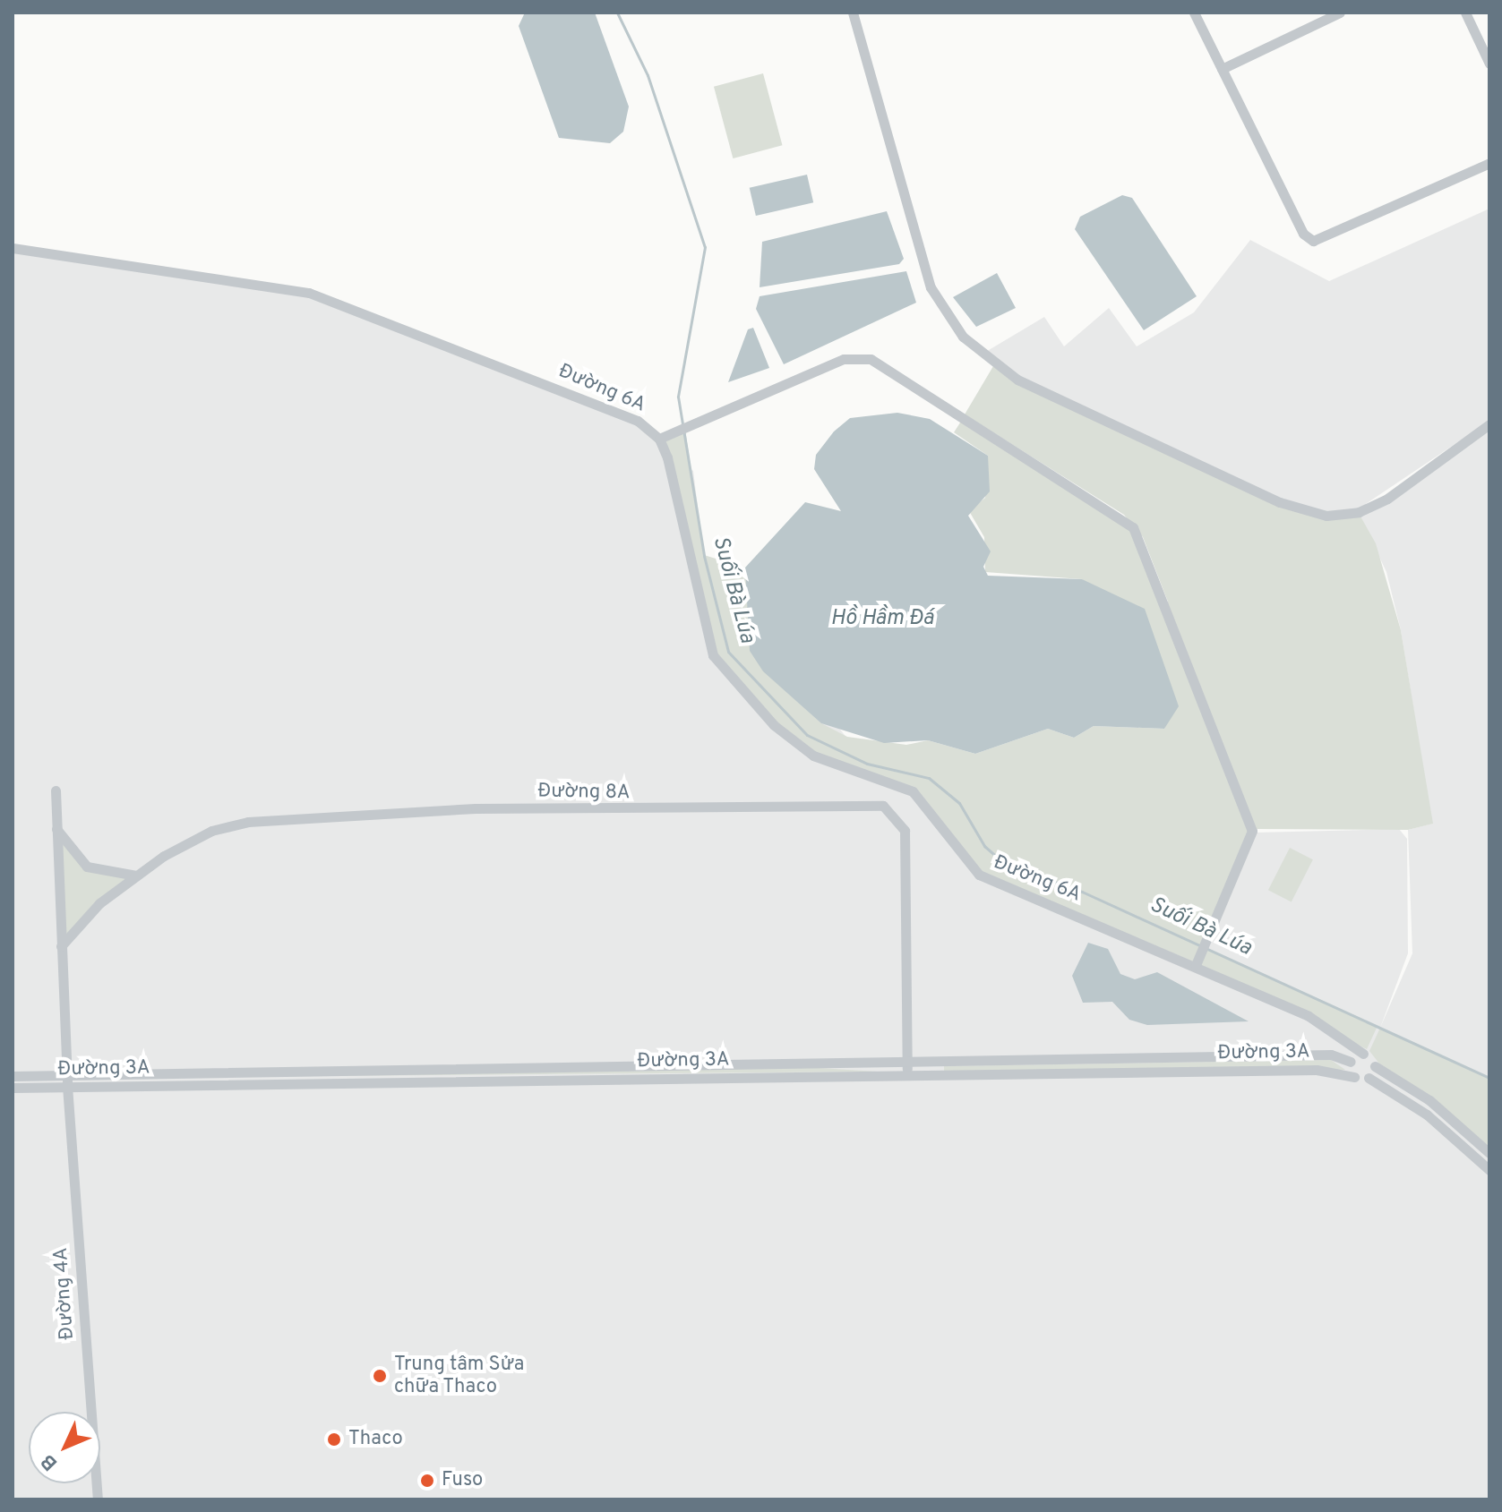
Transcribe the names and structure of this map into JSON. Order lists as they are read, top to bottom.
{
  "streets": {
    "street": [
      "Đường 6A",
      "Đường 8A",
      "Đường 3A",
      "Đường 4A"
    ]
  },
  "crossings": [
    ["Đường 6A", "Đường 3A"],
    ["Đường 8A", "Đường 3A"],
    ["Đường 8A", "Đường 4A"],
    ["Đường 3A", "Đường 4A"]
  ],
  "water": ["Suối Bà Lúa", "Hồ Hầm Đá"],
  "places": ["Trung tâm Sửa chữa Thaco", "Thaco", "Fuso"],
  "north": "bottom left"
}
